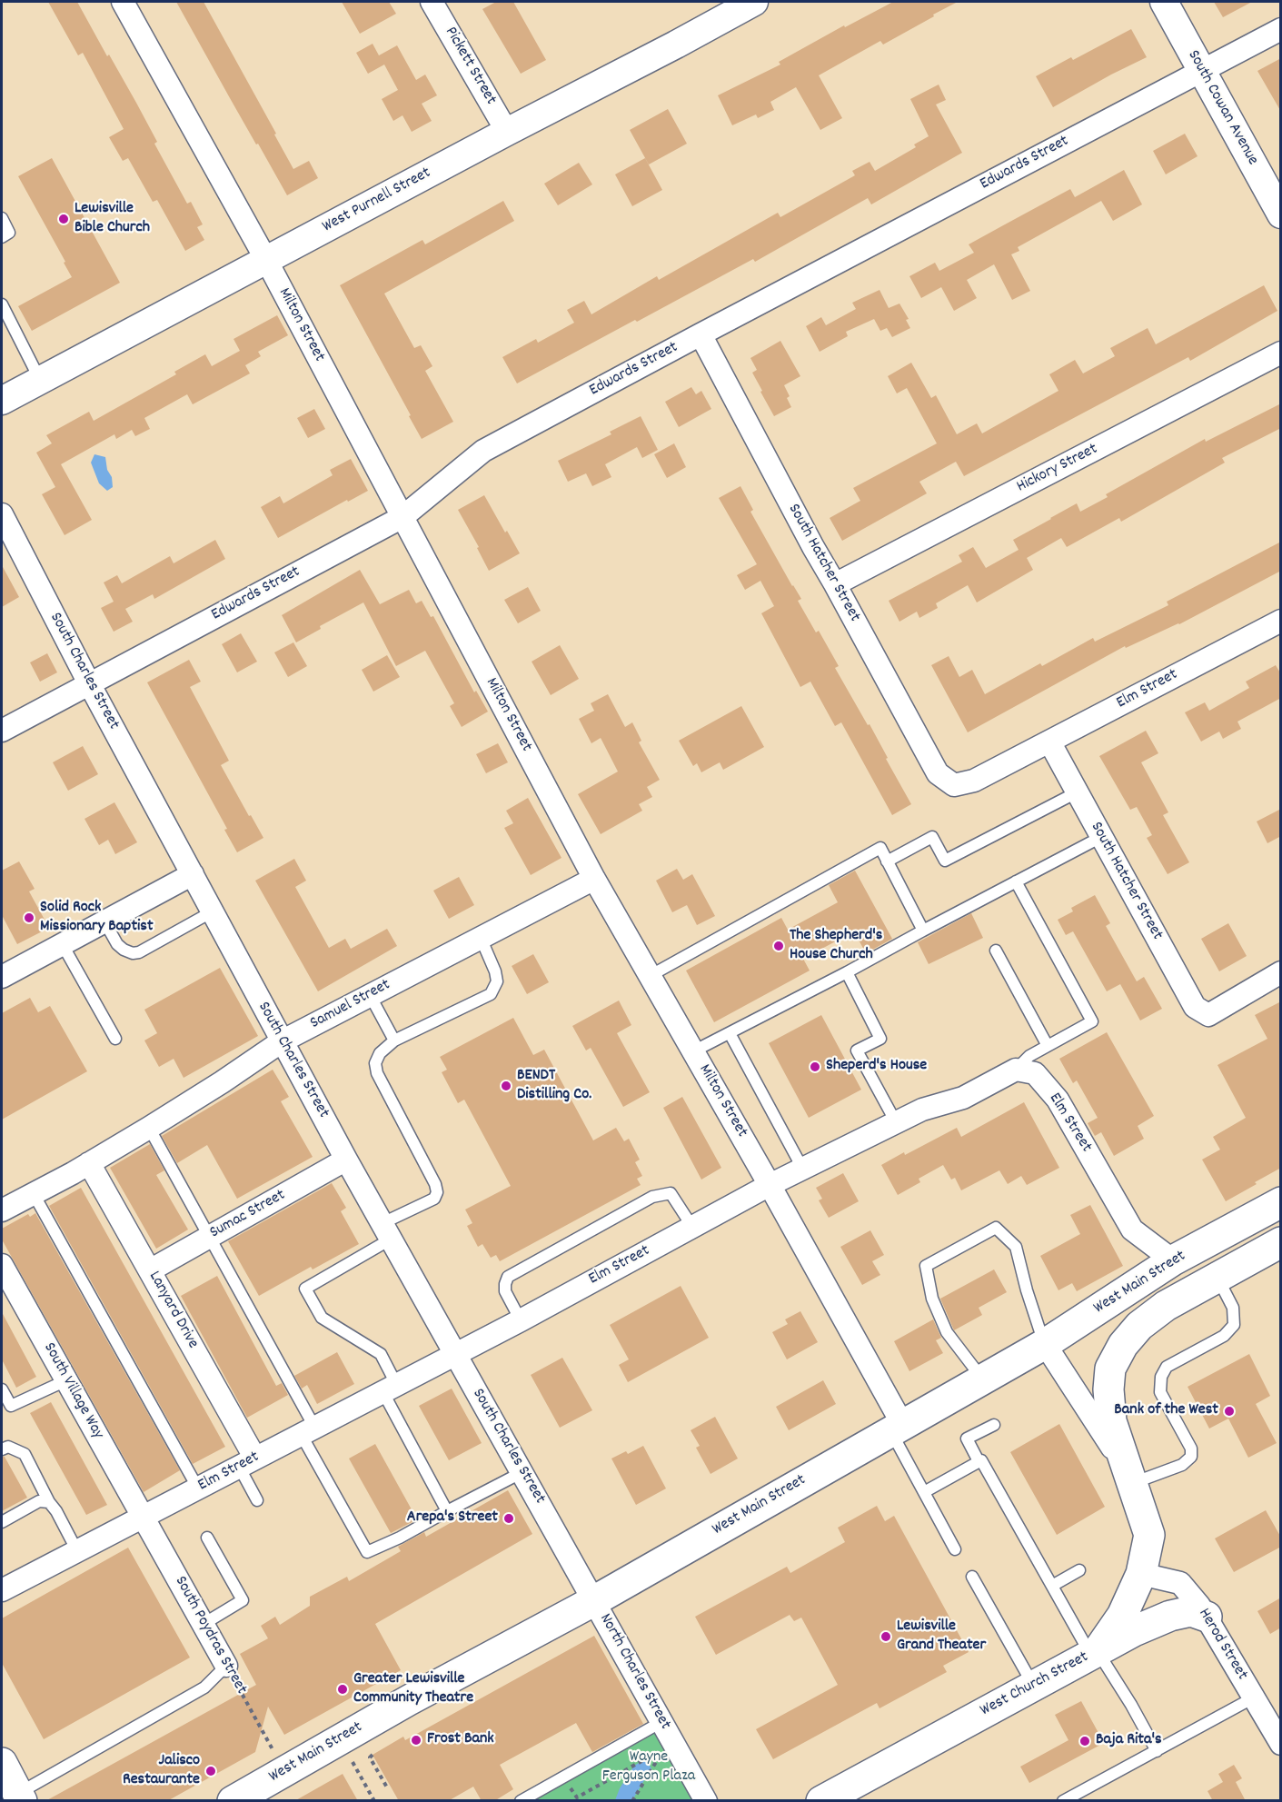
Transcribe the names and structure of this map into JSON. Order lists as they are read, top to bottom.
{
  "streets": {
    "main road": ["West Main Street", "West Church Street"],
    "street": [
      "Pickett Street",
      "South Cowan Avenue",
      "Edwards Street",
      "West Purnell Street",
      "Milton Street",
      "Hickory Street",
      "South Hatcher Street",
      "South Charles Street",
      "Elm Street",
      "Samuel Street",
      "Sumac Street",
      "Lanyard Drive",
      "South Village Way",
      "South Poydras Street",
      "Herod Street",
      "North Charles Street"
    ]
  },
  "crossings": [
    ["Pickett Street", "West Purnell Street"],
    ["South Cowan Avenue", "Edwards Street"],
    ["Edwards Street", "Milton Street"],
    ["Edwards Street", "South Hatcher Street"],
    ["Edwards Street", "South Charles Street"],
    ["West Purnell Street", "Milton Street"],
    ["Milton Street", "Elm Street"],
    ["Milton Street", "Samuel Street"],
    ["Milton Street", "West Main Street"],
    ["Hickory Street", "South Hatcher Street"],
    ["South Hatcher Street", "Elm Street"],
    ["South Charles Street", "Elm Street"],
    ["South Charles Street", "Samuel Street"],
    ["South Charles Street", "Sumac Street"],
    ["South Charles Street", "West Main Street"],
    ["South Charles Street", "North Charles Street"],
    ["Elm Street", "West Main Street"],
    ["Elm Street", "Lanyard Drive"],
    ["Elm Street", "South Village Way"],
    ["Elm Street", "South Poydras Street"],
    ["Samuel Street", "Lanyard Drive"],
    ["Sumac Street", "Lanyard Drive"],
    ["West Main Street", "North Charles Street"],
    ["West Main Street", "West Church Street"],
    ["South Village Way", "South Poydras Street"],
    ["Herod Street", "West Church Street"]
  ],
  "parks": ["Wayne Ferguson Plaza"],
  "places": [
    "Lewisville Bible Church",
    "Solid Rock Missionary Baptist",
    "The Shepherd's House Church",
    "Sheperd's House",
    "BENDT Distilling Co.",
    "Bank of the West",
    "Arepa's Street",
    "Lewisville Grand Theater",
    "Greater Lewisville Community Theatre",
    "Frost Bank",
    "Baja Rita's",
    "Jalisco Restaurante"
  ]
}
